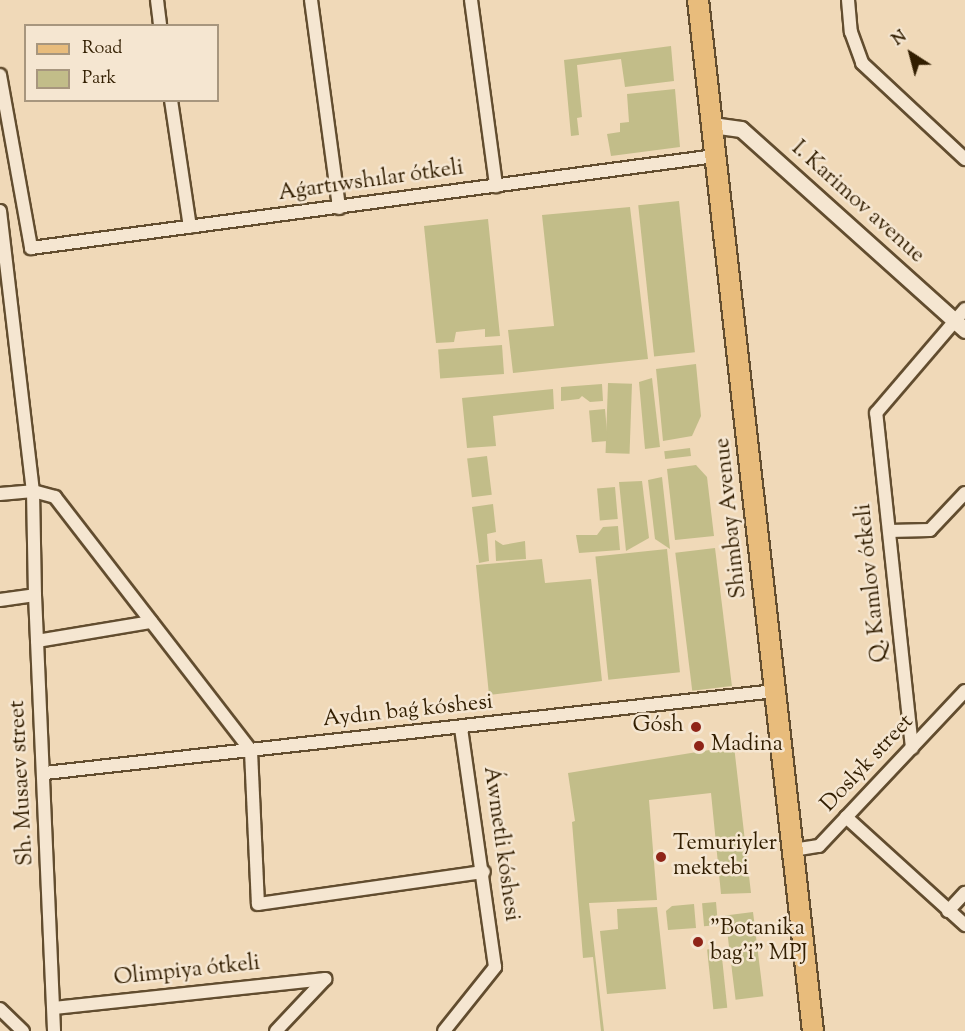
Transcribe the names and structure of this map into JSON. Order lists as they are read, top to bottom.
{
  "streets": {
    "main road": ["Shimbay Avenue"],
    "street": [
      "Aǵartıwshılar ótkeli",
      "I. Karimov avenue",
      "Q. Kamlov ótkeli",
      "Aydın baǵ kóshesi",
      "Doslyk street",
      "Sh. Musaev street",
      "Áwmetli kóshesi",
      "Olimpiya ótkeli"
    ]
  },
  "crossings": [
    ["Aǵartıwshılar ótkeli", "Shimbay Avenue"],
    ["I. Karimov avenue", "Shimbay Avenue"],
    ["I. Karimov avenue", "Q. Kamlov ótkeli"],
    ["Shimbay Avenue", "Aydın baǵ kóshesi"],
    ["Shimbay Avenue", "Doslyk street"],
    ["Q. Kamlov ótkeli", "Doslyk street"],
    ["Aydın baǵ kóshesi", "Sh. Musaev street"],
    ["Aydın baǵ kóshesi", "Áwmetli kóshesi"],
    ["Sh. Musaev street", "Olimpiya ótkeli"]
  ],
  "places": [
    "Gósh",
    "Madina",
    "Temuriyler mektebi",
    "\"Botanika bag'i\" MPJ"
  ],
  "legend": ["Road", "Park"],
  "north": "top left"
}
